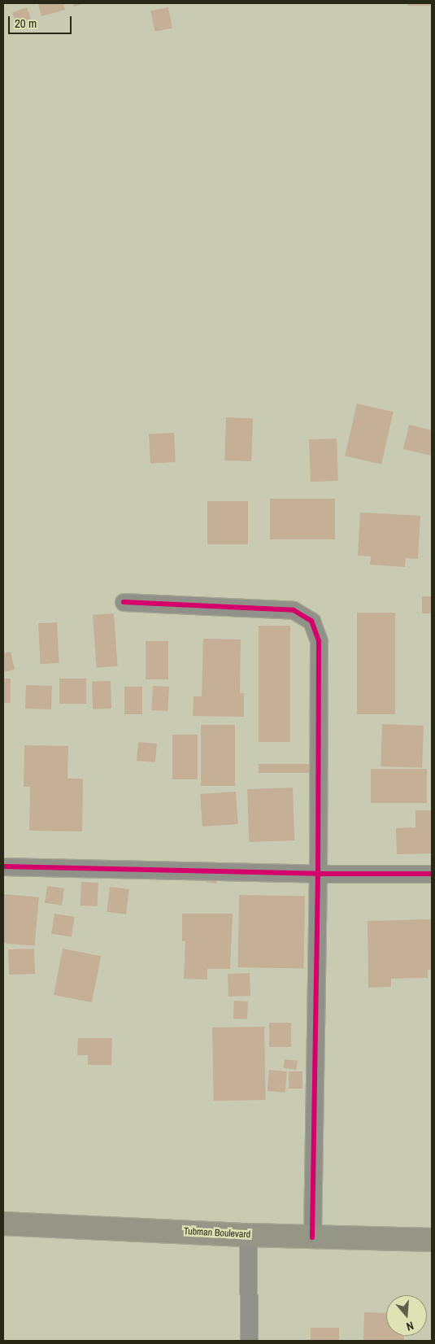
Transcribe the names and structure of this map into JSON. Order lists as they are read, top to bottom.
{
  "streets": {
    "highway": ["Tubman Boulevard"]
  },
  "scale_bar": "20 m",
  "north": "bottom"
}
